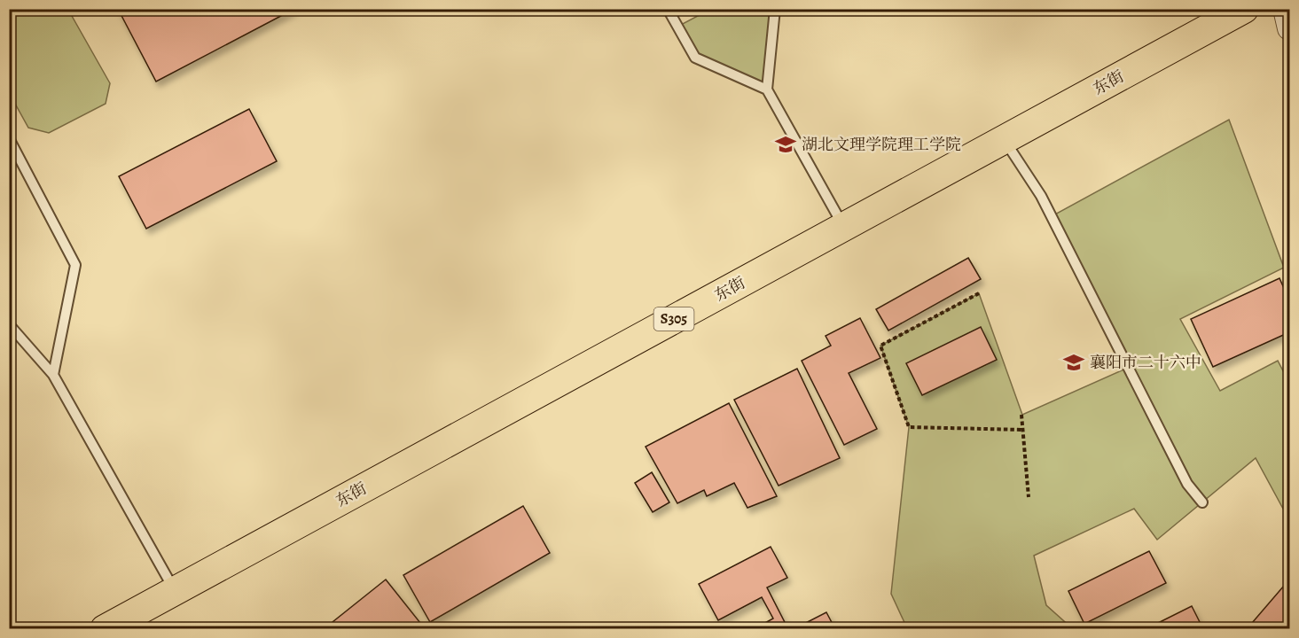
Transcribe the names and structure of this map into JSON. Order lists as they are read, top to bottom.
{
  "streets": {
    "main road": ["东街", "S305"]
  },
  "places": {
    "school or university": ["湖北文理学院理工学院", "襄阳市二十六中"]
  }
}
